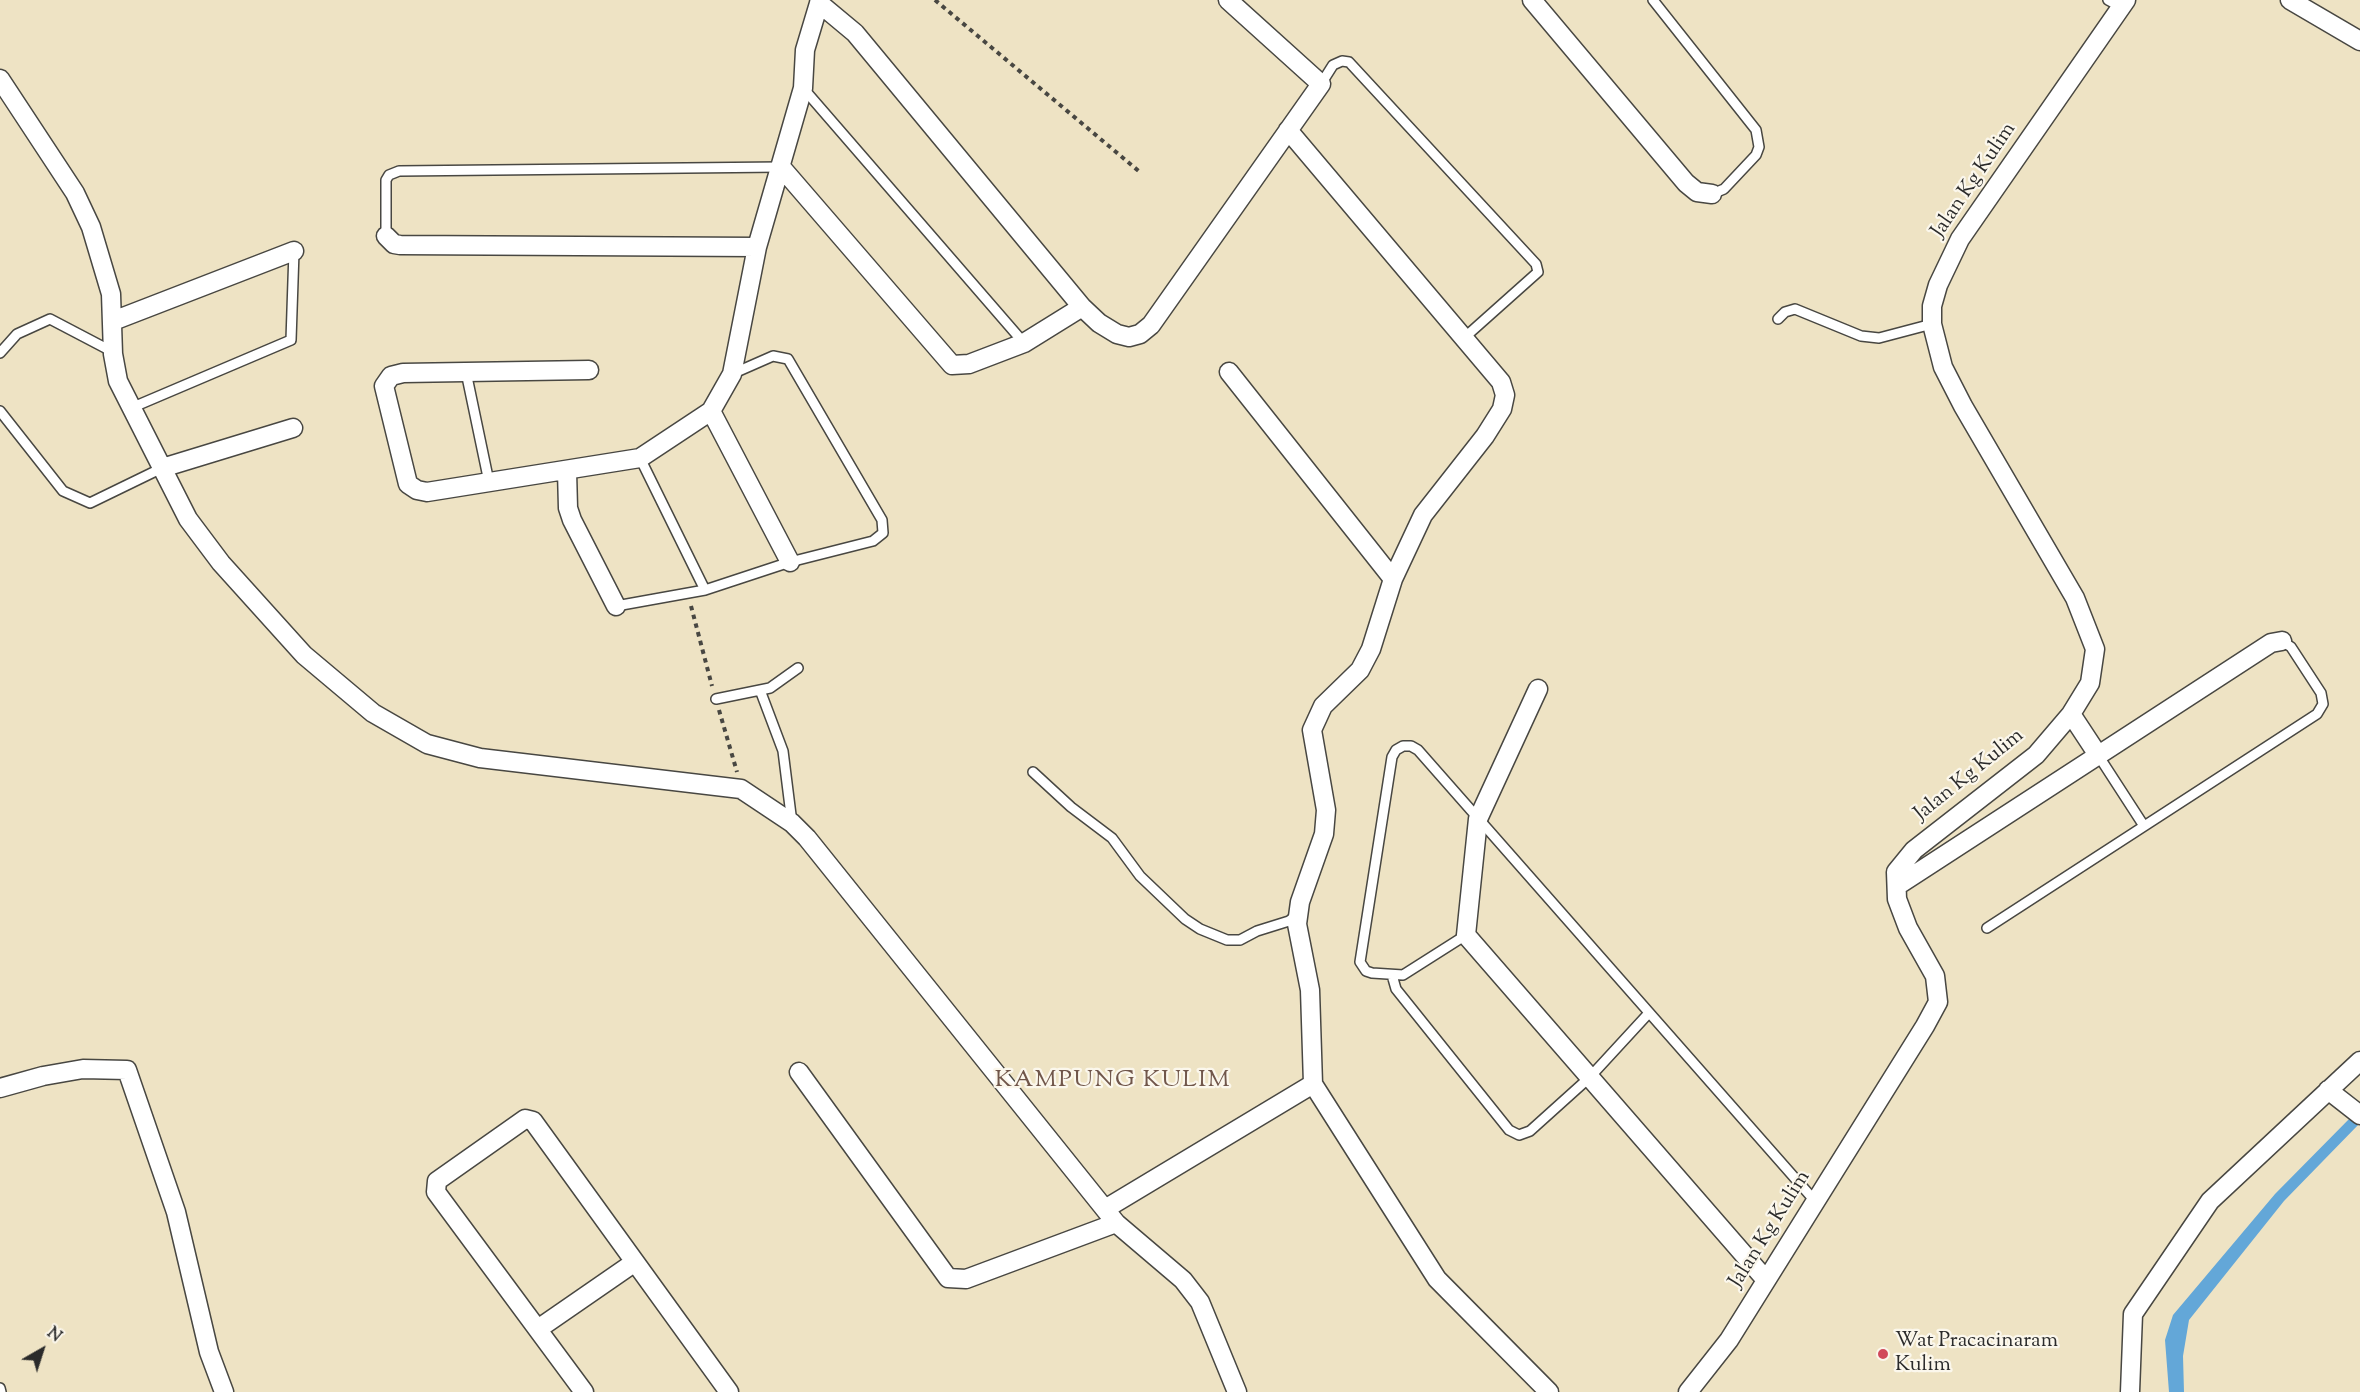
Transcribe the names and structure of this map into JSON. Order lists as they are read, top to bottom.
{
  "streets": {
    "street": ["Jalan Kg Kulim"]
  },
  "districts": ["KAMPUNG KULIM"],
  "places": ["Wat Pracacinaram Kulim"],
  "north": "top right"
}
